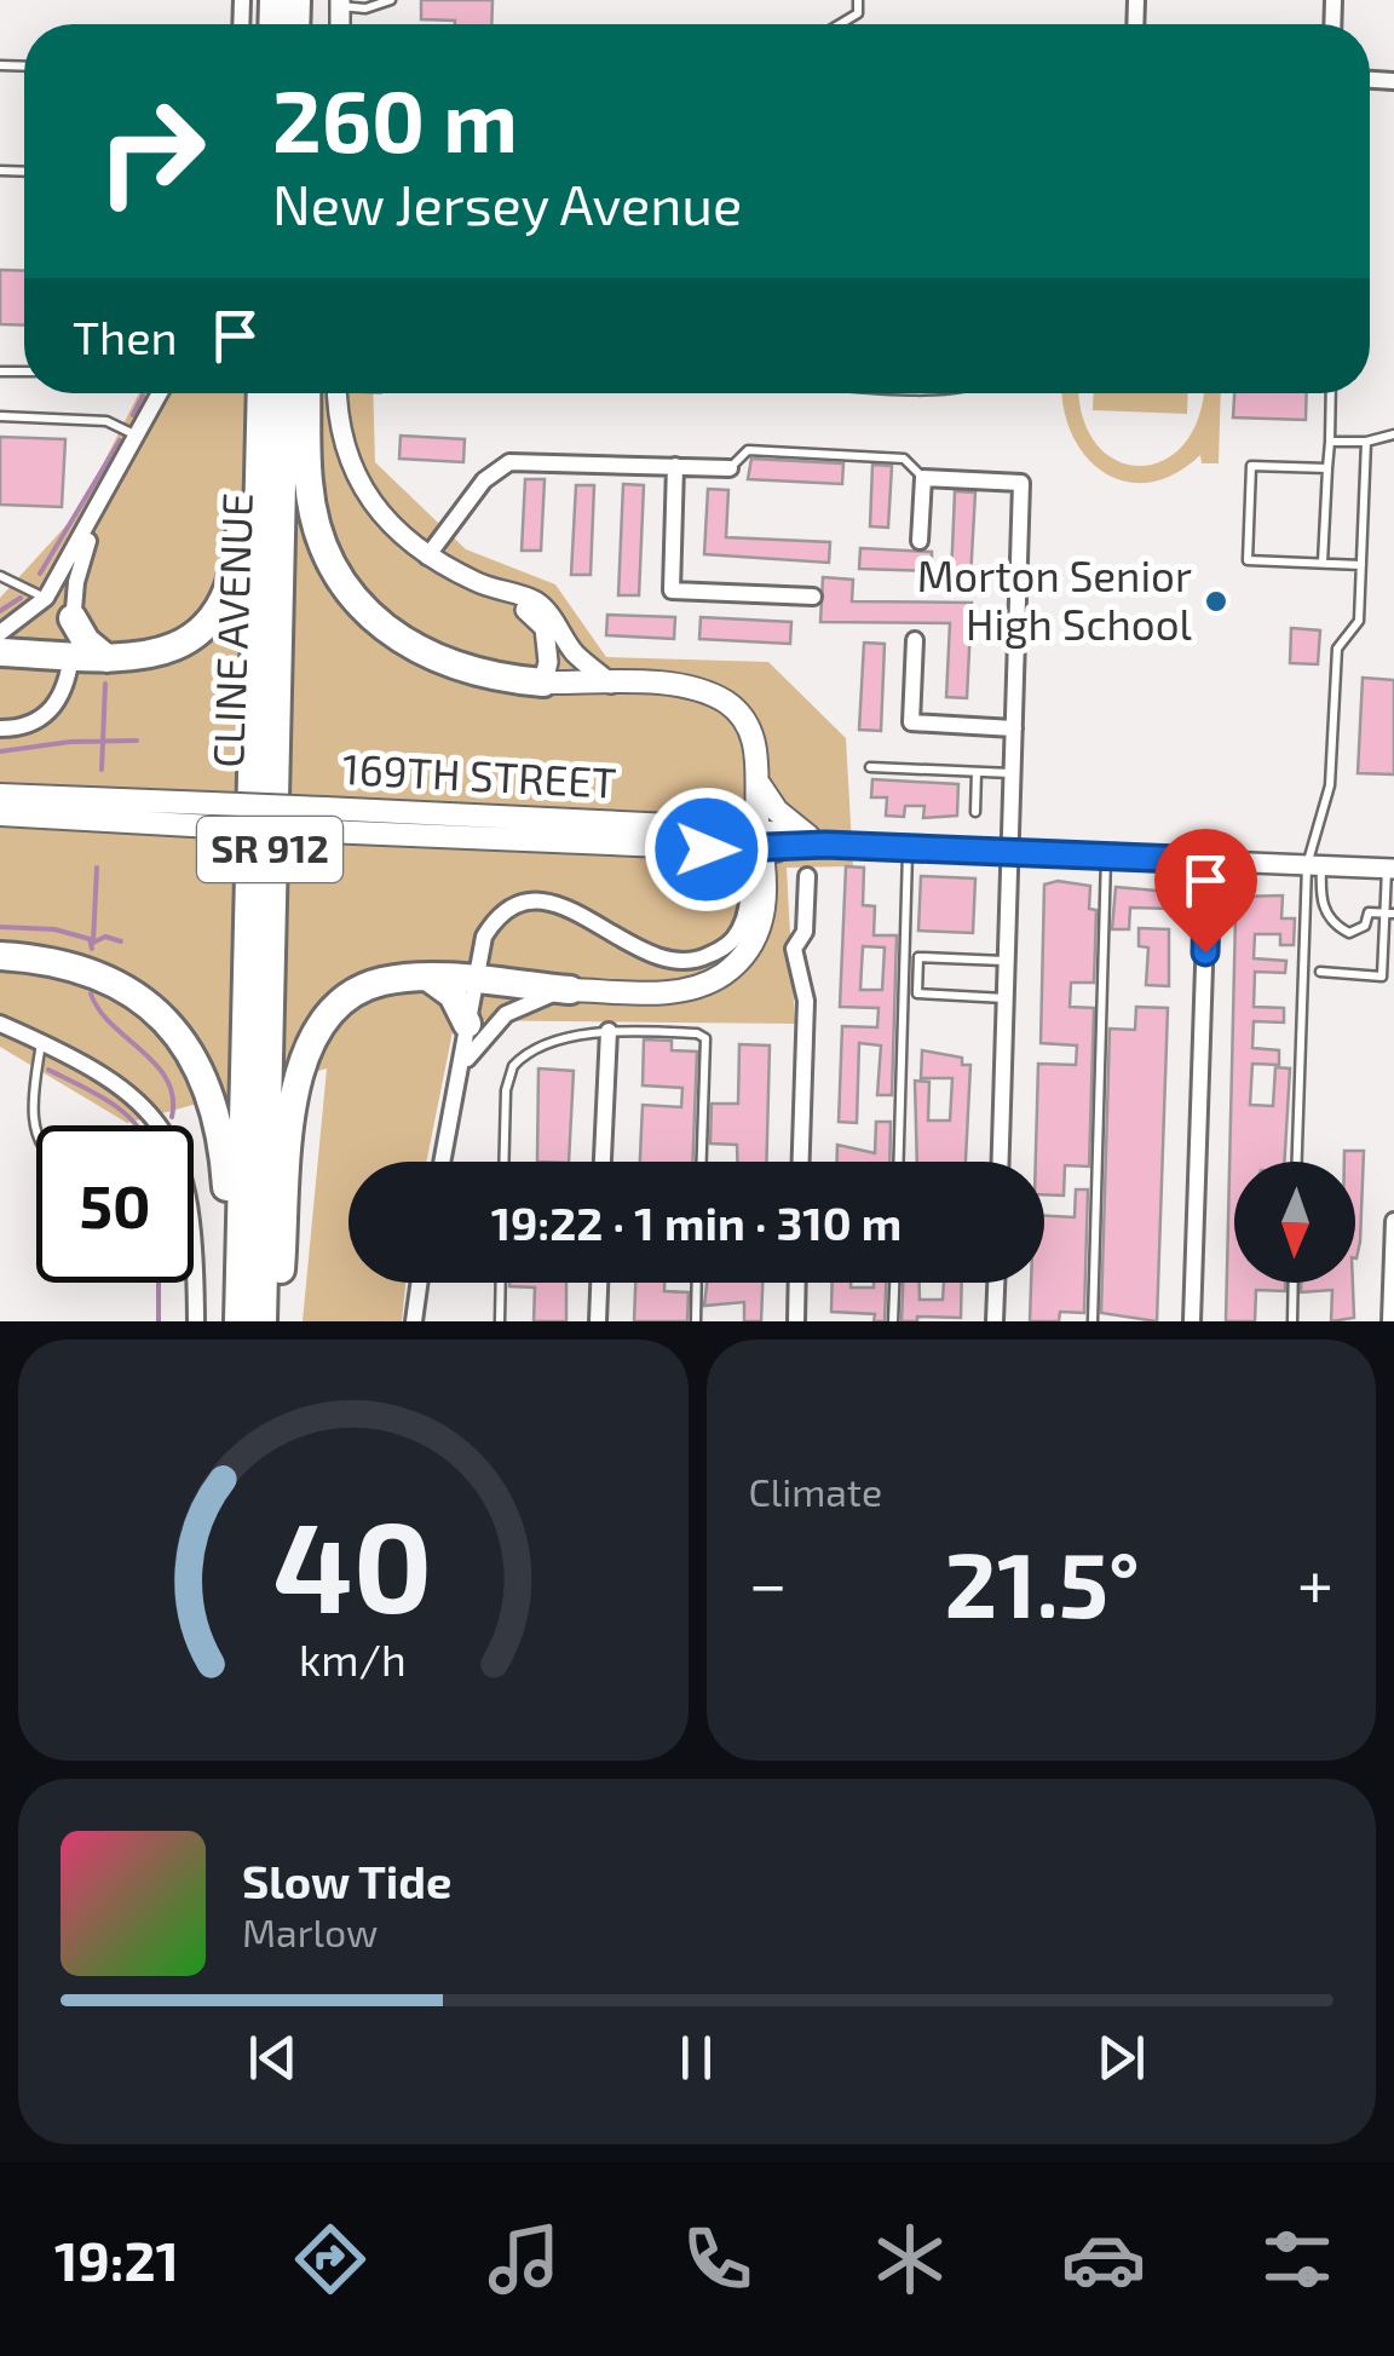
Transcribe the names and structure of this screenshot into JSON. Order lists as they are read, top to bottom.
{
  "streets": {
    "highway": ["CLINE AVENUE", "SR 912"],
    "main road": ["169TH STREET"]
  },
  "places": ["Morton Senior High School"],
  "north": "bottom",
  "page": {
    "turn": ["260 m", "New Jersey Avenue"],
    "then": "Then",
    "limit": "50",
    "trip": "19:22 · 1 min · 310 m",
    "tile": "Climate",
    "heat": ["−", "21.5°", "+"],
    "song": ["Slow Tide", "Marlow"],
    "tabs": "19:21",
    "gauge": ["40", "km/h"]
  }
}
